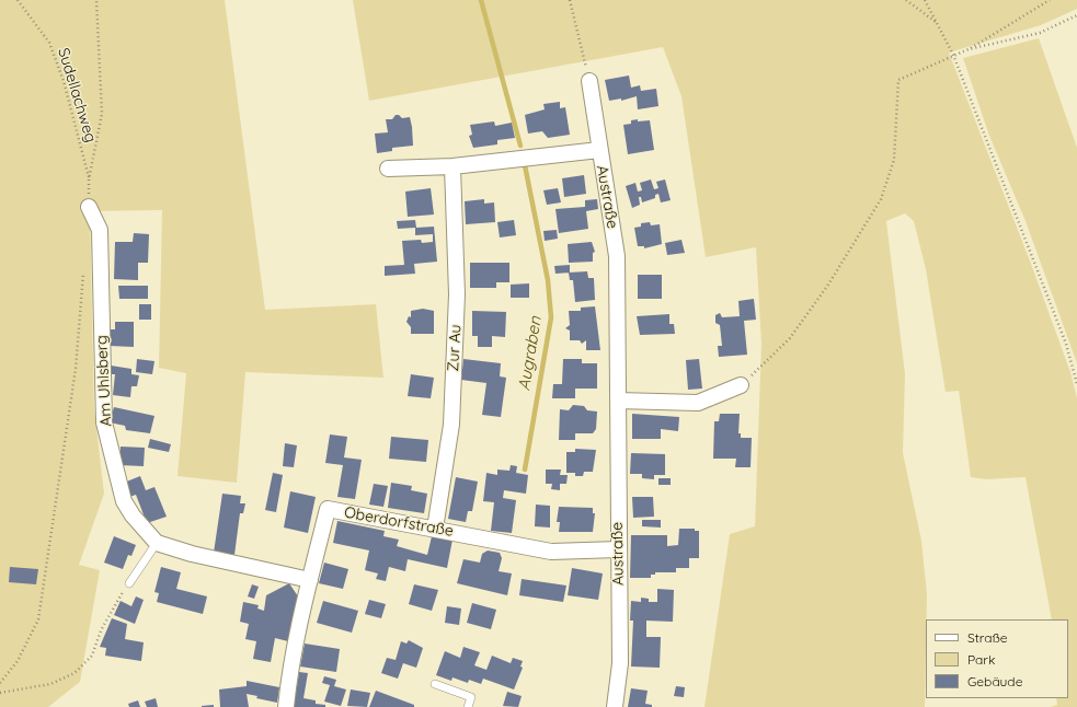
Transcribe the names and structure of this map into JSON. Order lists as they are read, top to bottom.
{
  "streets": {
    "street": [
      "Austraße",
      "Zur Au",
      "Am Uhlsberg",
      "Oberdorfstraße"
    ],
    "path": ["Sudellachweg"]
  },
  "crossings": [
    ["Austraße", "Zur Au"],
    ["Austraße", "Oberdorfstraße"],
    ["Zur Au", "Oberdorfstraße"]
  ],
  "water": ["Augraben"],
  "legend": ["Straße", "Park", "Gebäude"]
}
